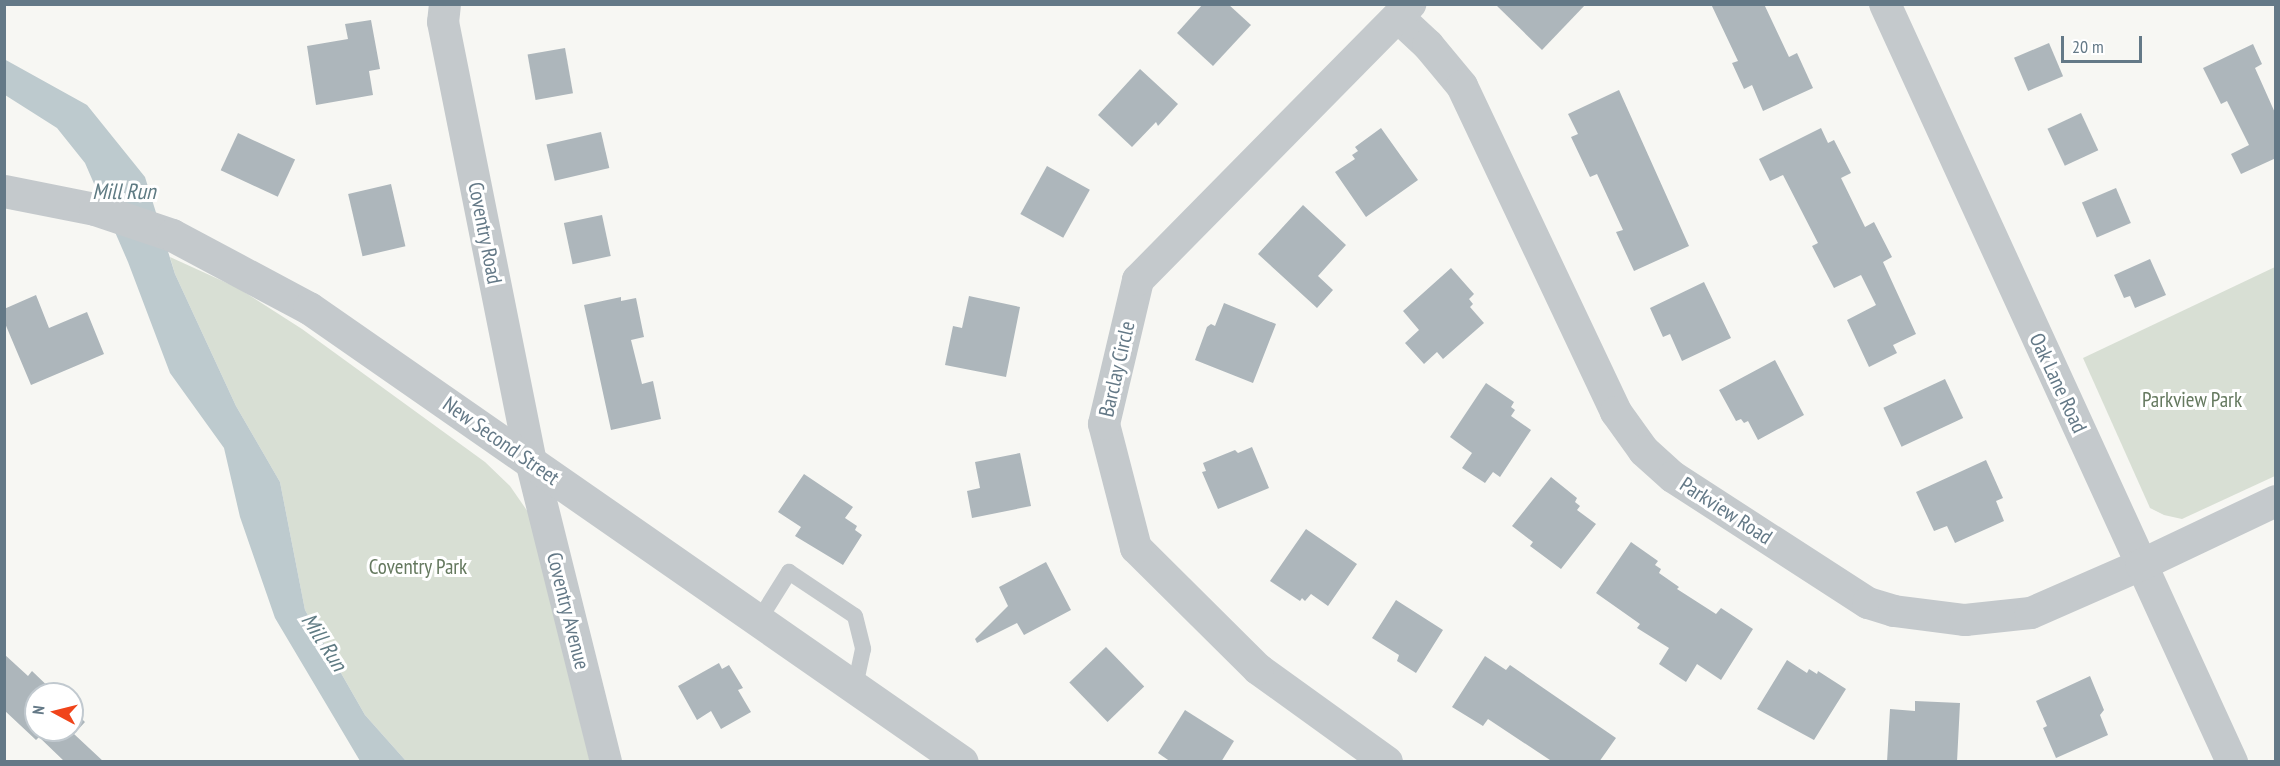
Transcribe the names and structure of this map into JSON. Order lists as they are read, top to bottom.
{
  "streets": {
    "street": [
      "Coventry Road",
      "Barclay Circle",
      "Oak Lane Road",
      "New Second Street",
      "Parkview Road",
      "Coventry Avenue"
    ]
  },
  "crossings": [
    ["Coventry Road", "New Second Street"],
    ["Coventry Road", "Coventry Avenue"],
    ["Barclay Circle", "Parkview Road"],
    ["Oak Lane Road", "Parkview Road"],
    ["New Second Street", "Coventry Avenue"]
  ],
  "water": ["Mill Run"],
  "parks": ["Parkview Park", "Coventry Park"],
  "scale_bar": "20 m",
  "north": "left"
}
